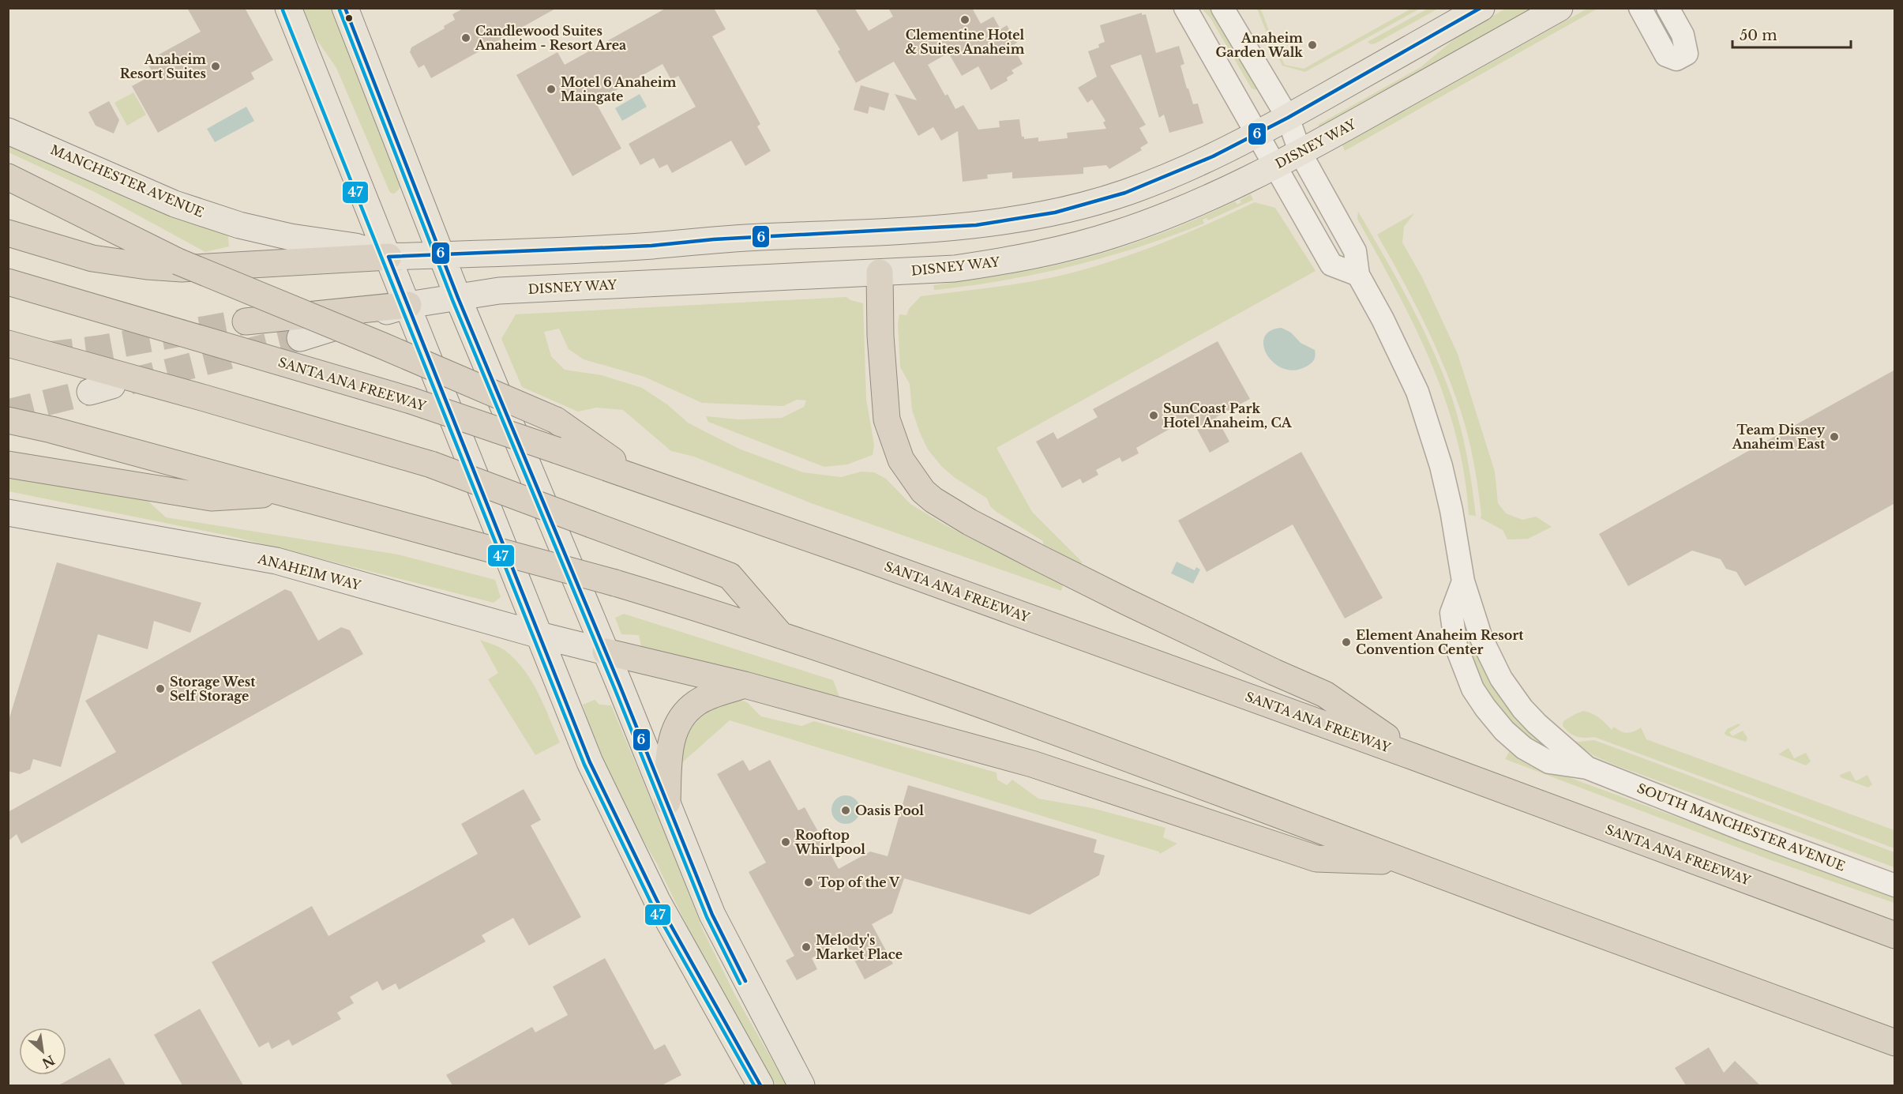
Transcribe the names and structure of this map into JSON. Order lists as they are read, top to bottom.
{
  "streets": {
    "highway": ["SANTA ANA FREEWAY"],
    "main road": ["DISNEY WAY", "MANCHESTER AVENUE", "ANAHEIM WAY"],
    "street": ["SOUTH MANCHESTER AVENUE"]
  },
  "places": [
    "Clementine Hotel & Suites Anaheim",
    "Candlewood Suites Anaheim - Resort Area",
    "Anaheim Garden Walk",
    "Anaheim Resort Suites",
    "Motel 6 Anaheim Maingate",
    "SunCoast Park Hotel Anaheim, CA",
    "Team Disney Anaheim East",
    "Element Anaheim Resort Convention Center",
    "Storage West Self Storage",
    "Oasis Pool",
    "Rooftop Whirlpool",
    "Top of the V",
    "Melody's Market Place"
  ],
  "lines": ["transit line 6", "transit line 47"],
  "scale_bar": "50 m",
  "north": "bottom right"
}
